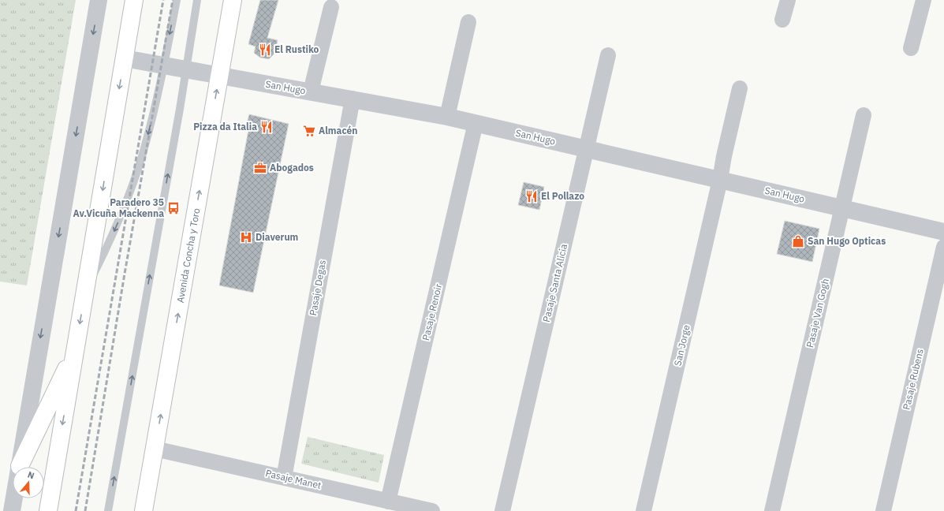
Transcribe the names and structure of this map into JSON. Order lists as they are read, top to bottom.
{
  "streets": {
    "main road": ["Avenida Concha y Toro"],
    "street": [
      "San Hugo",
      "Pasaje Santa Alicia",
      "Pasaje Degas",
      "Pasaje Renoir",
      "Pasaje Van Gogh",
      "San Jorge",
      "Pasaje Rubens",
      "Pasaje Manet"
    ]
  },
  "crossings": [
    ["San Hugo", "Avenida Concha y Toro"],
    ["San Hugo", "Pasaje Santa Alicia"],
    ["San Hugo", "Pasaje Degas"],
    ["San Hugo", "Pasaje Renoir"],
    ["San Hugo", "Pasaje Van Gogh"],
    ["San Hugo", "San Jorge"],
    ["Avenida Concha y Toro", "Pasaje Manet"],
    ["Pasaje Degas", "Pasaje Manet"],
    ["Pasaje Renoir", "Pasaje Manet"]
  ],
  "places": {
    "restaurant": ["El Rustiko", "Pizza da Italia", "El Pollazo"],
    "supermarket": ["Almacén"],
    "office": ["Abogados"],
    "bus stop": ["Paradero 35 Av.Vicuña Mackenna"],
    "hospital": ["Diaverum"],
    "shop": ["San Hugo Opticas"]
  },
  "north": "top"
}
